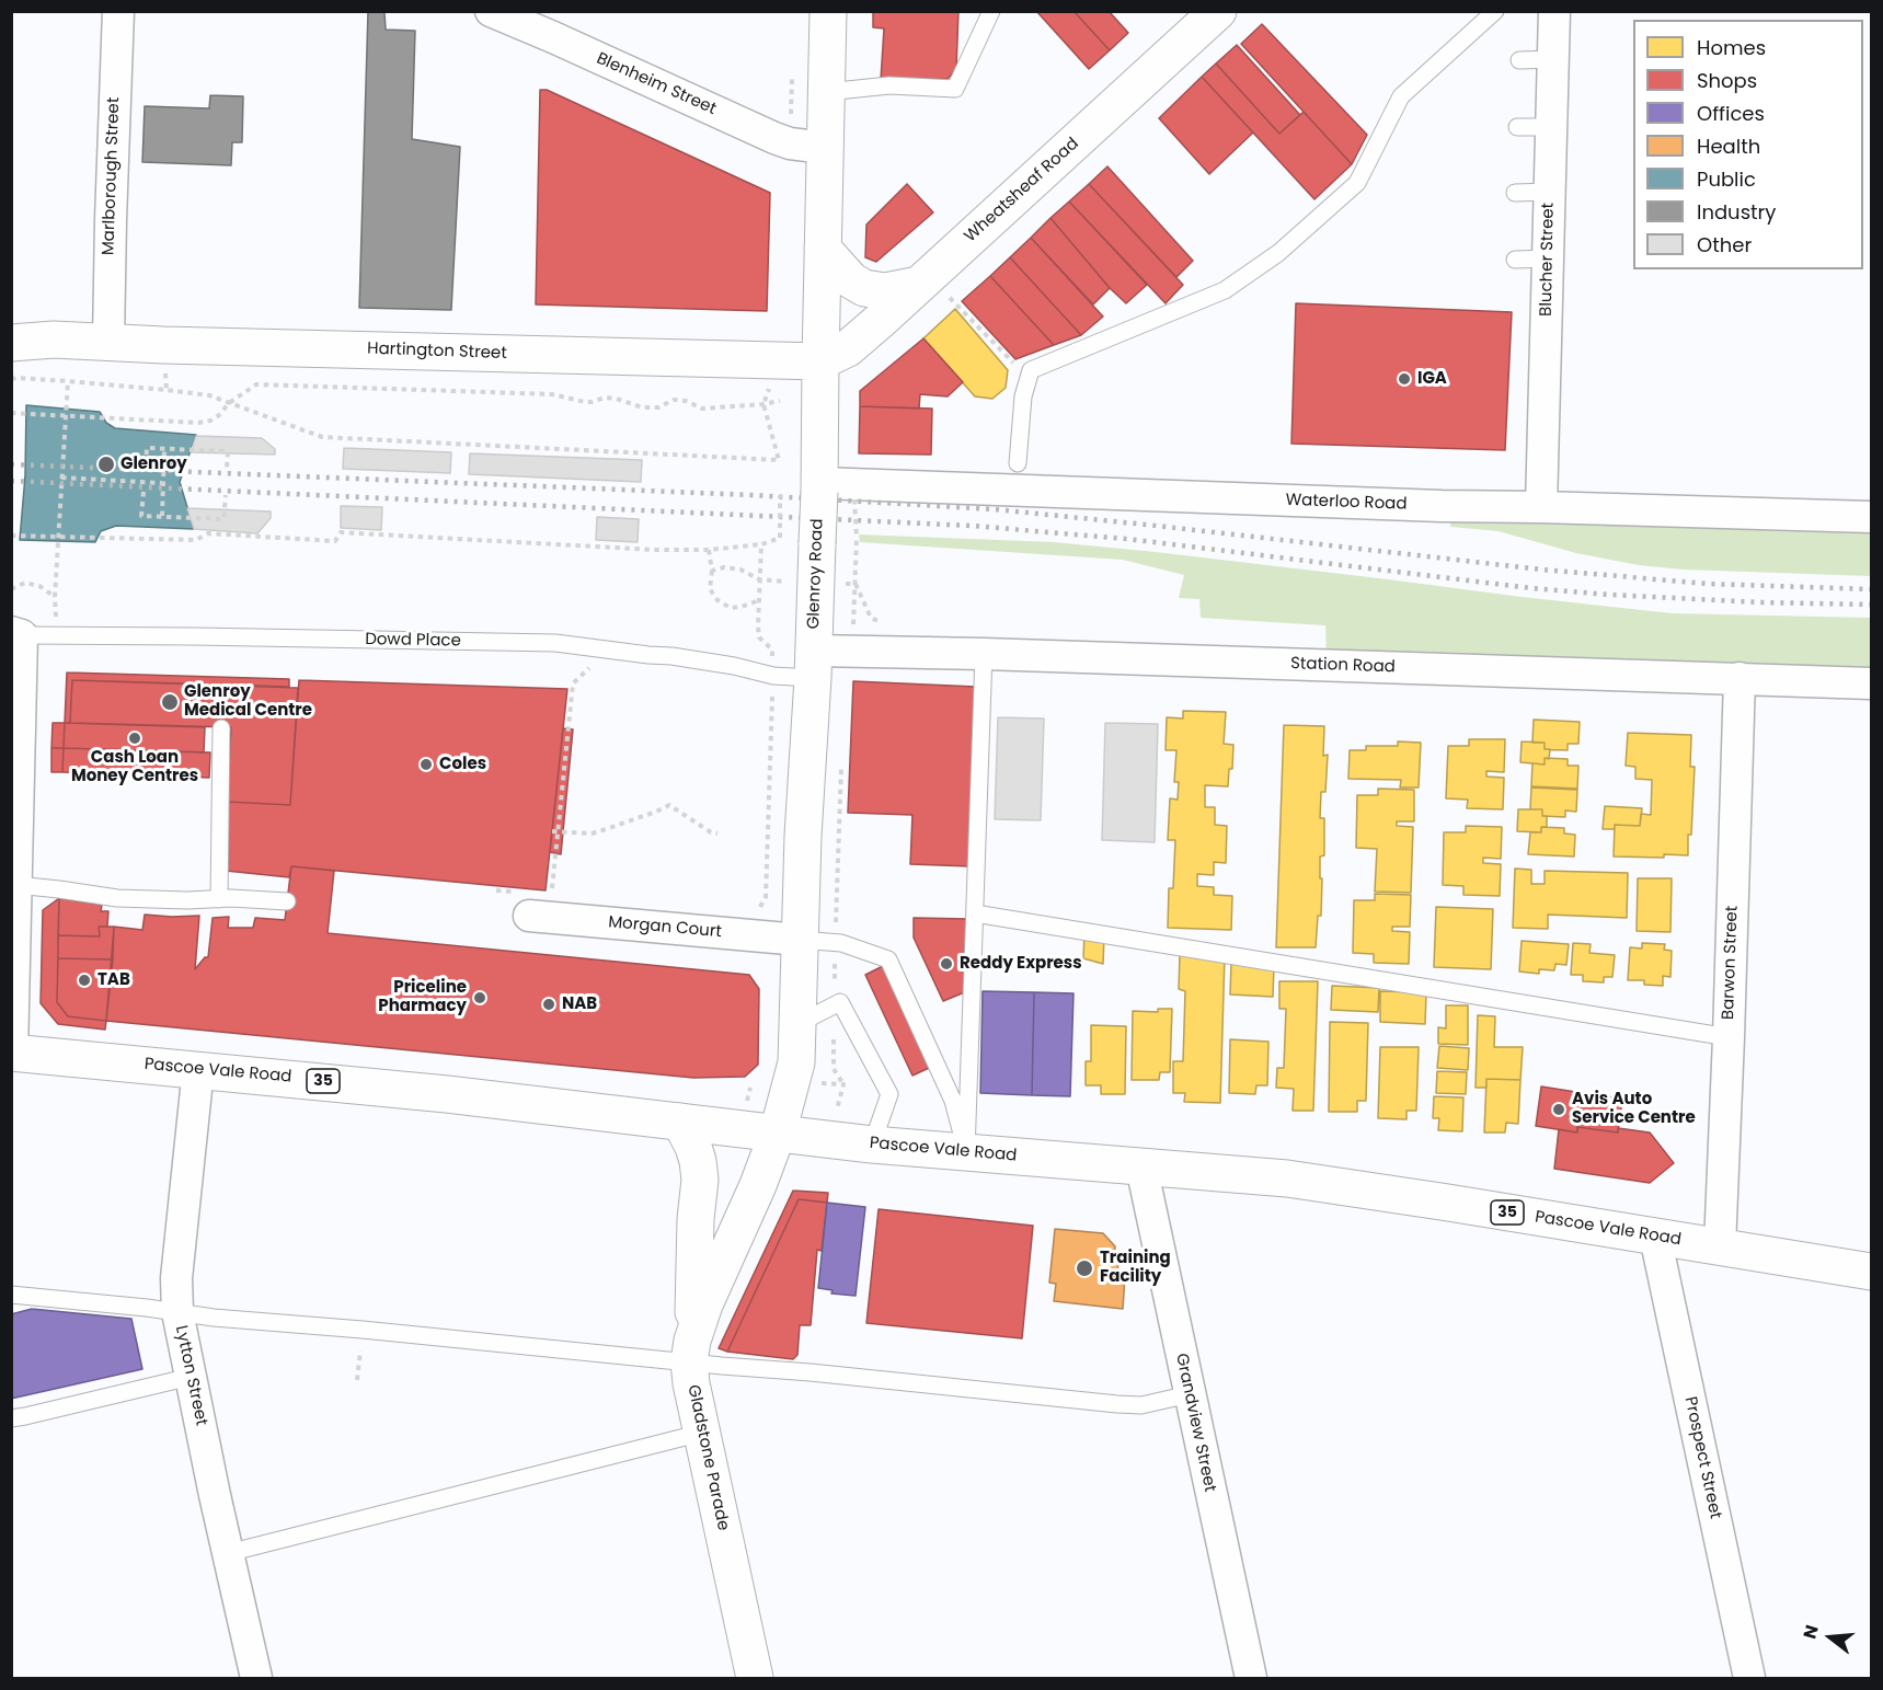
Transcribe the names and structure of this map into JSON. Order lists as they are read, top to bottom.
{
  "streets": {
    "main road": [
      "Wheatsheaf Road",
      "Hartington Street",
      "Glenroy Road",
      "Pascoe Vale Road",
      "35",
      "Gladstone Parade"
    ],
    "street": [
      "Blenheim Street",
      "Marlborough Street",
      "Blucher Street",
      "Waterloo Road",
      "Station Road",
      "Morgan Court",
      "Barwon Street",
      "Lytton Street",
      "Grandview Street",
      "Prospect Street"
    ],
    "lane": ["Dowd Place"]
  },
  "crossings": [
    ["Blenheim Street", "Glenroy Road"],
    ["Marlborough Street", "Hartington Street"],
    ["Wheatsheaf Road", "Hartington Street"],
    ["Wheatsheaf Road", "Glenroy Road"],
    ["Blucher Street", "Waterloo Road"],
    ["Hartington Street", "Glenroy Road"],
    ["Waterloo Road", "Glenroy Road"],
    ["Glenroy Road", "Dowd Place"],
    ["Glenroy Road", "Station Road"],
    ["Glenroy Road", "Morgan Court"],
    ["Glenroy Road", "Pascoe Vale Road"],
    ["Glenroy Road", "Gladstone Parade"],
    ["Dowd Place", "Station Road"],
    ["Station Road", "Barwon Street"],
    ["Barwon Street", "Pascoe Vale Road"],
    ["Pascoe Vale Road", "Lytton Street"],
    ["Pascoe Vale Road", "Grandview Street"],
    ["Pascoe Vale Road", "Gladstone Parade"],
    ["Pascoe Vale Road", "Prospect Street"]
  ],
  "places": [
    "IGA",
    "Glenroy",
    "Glenroy Medical Centre",
    "Cash Loan Money Centres",
    "Coles",
    "Reddy Express",
    "TAB",
    "Priceline Pharmacy",
    "NAB",
    "Avis Auto Service Centre",
    "Training Facility"
  ],
  "legend": [
    "Homes",
    "Shops",
    "Offices",
    "Health",
    "Public",
    "Industry",
    "Other"
  ],
  "north": "left"
}
